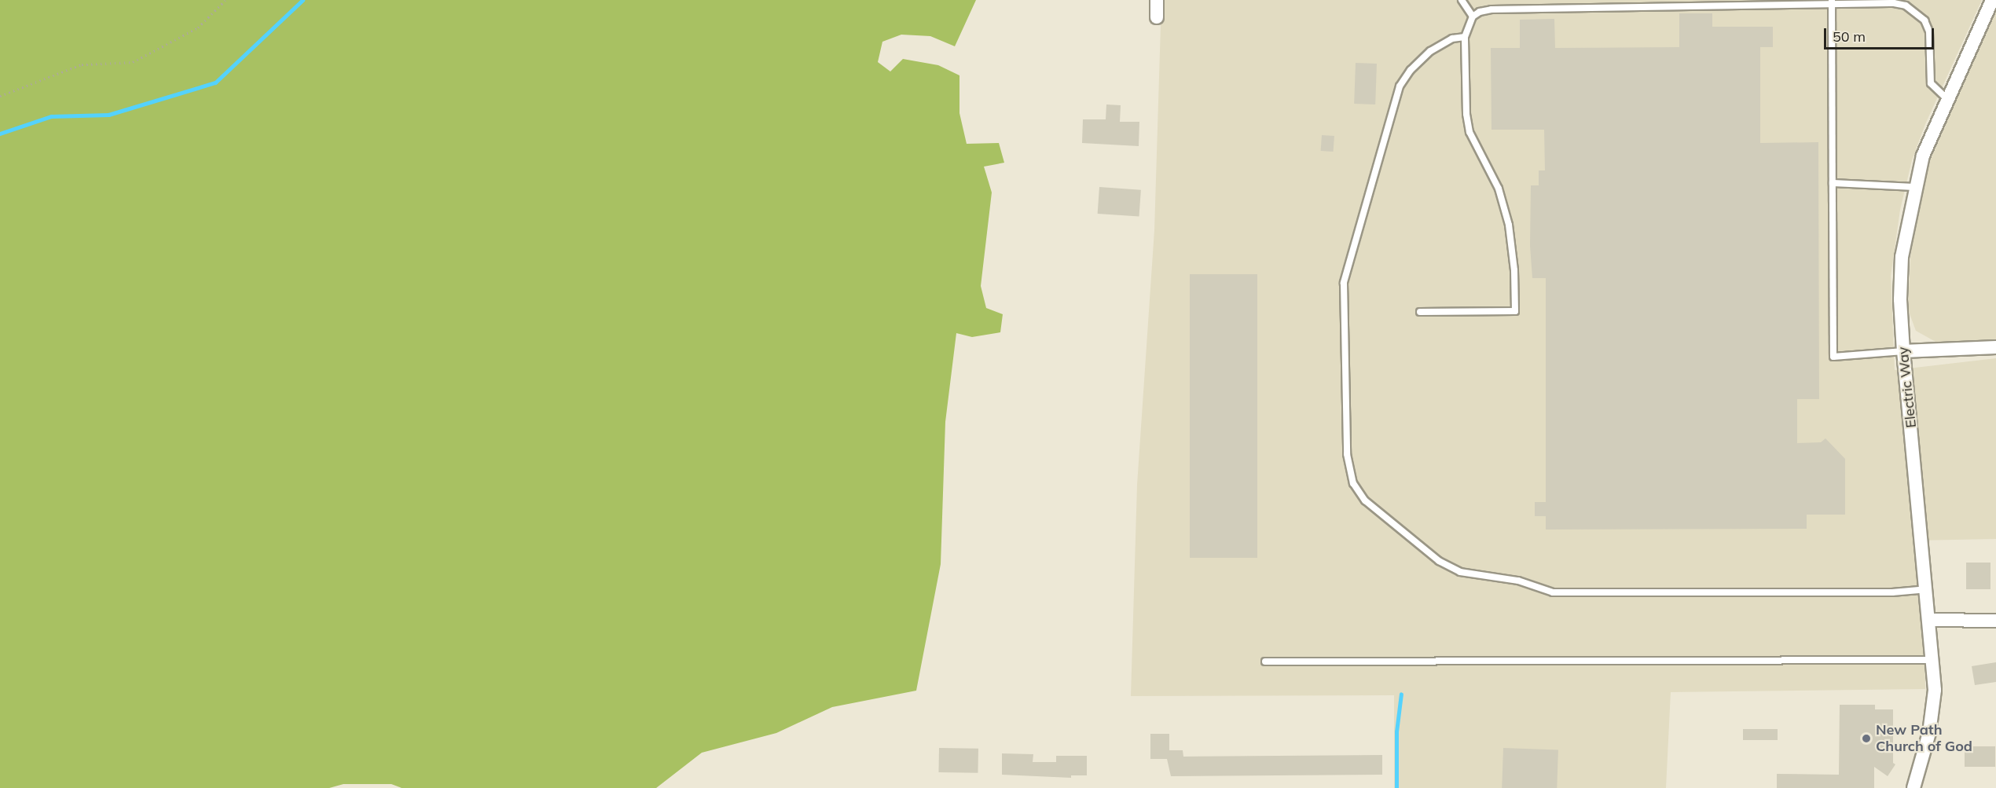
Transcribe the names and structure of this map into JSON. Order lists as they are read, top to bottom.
{
  "streets": {
    "street": ["Electric Way"]
  },
  "places": ["New Path Church of God"],
  "scale_bar": "50 m"
}
